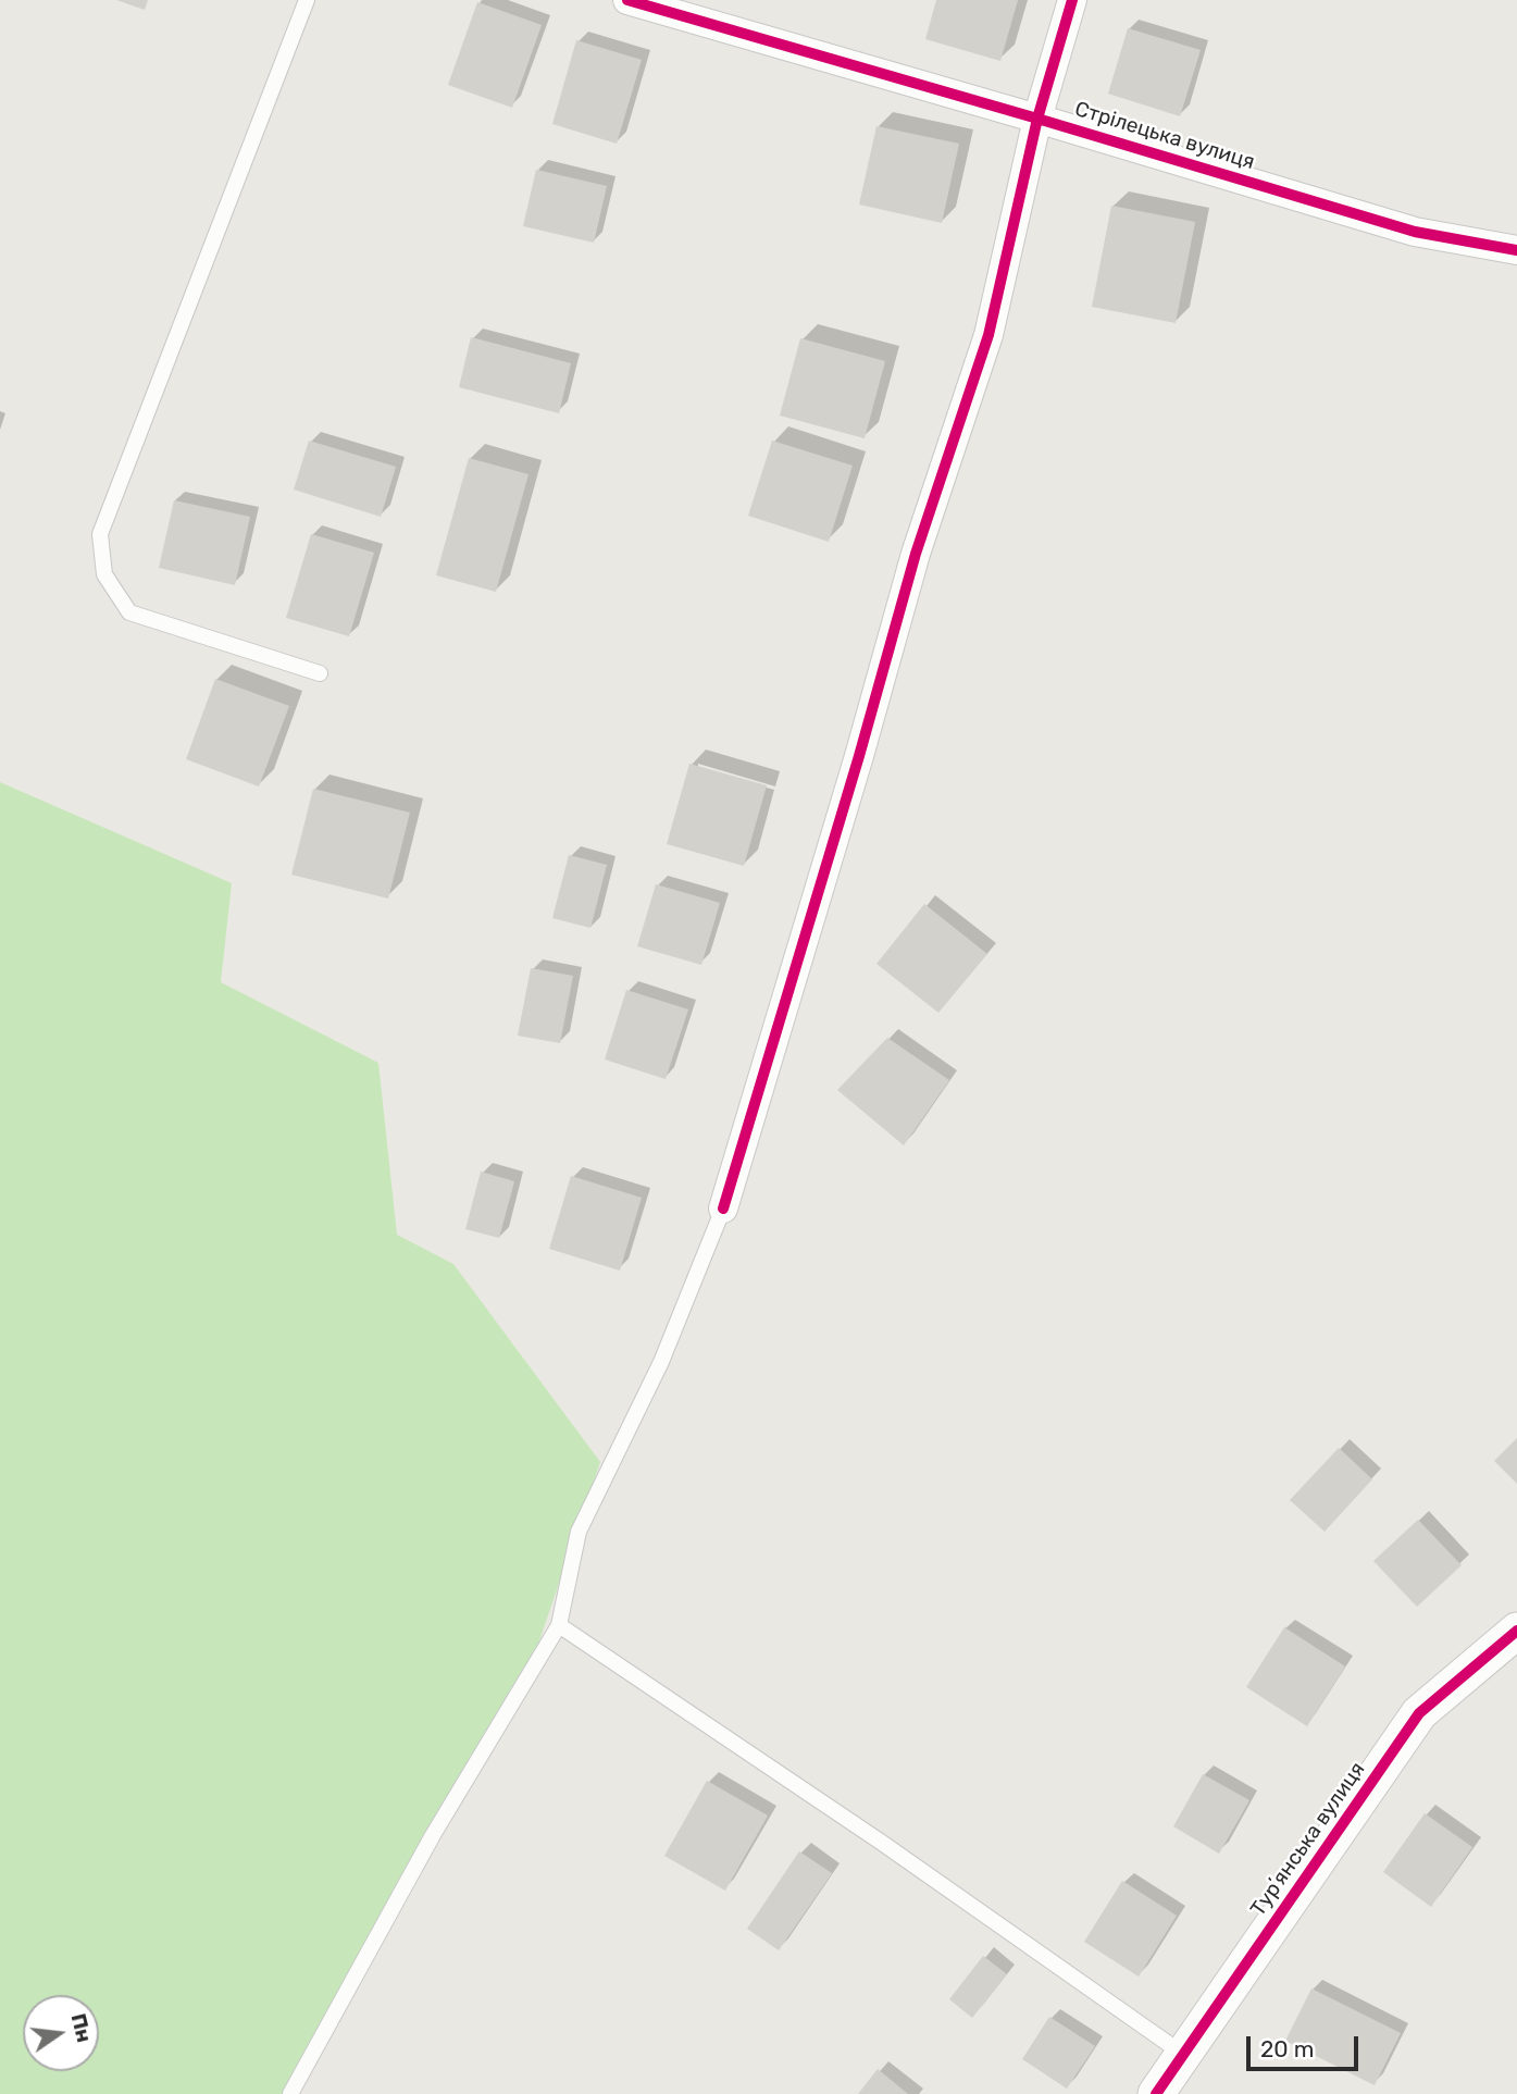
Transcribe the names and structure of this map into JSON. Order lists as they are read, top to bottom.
{
  "streets": {
    "street": ["Стрілецька вулиця", "Турʼянська вулиця"]
  },
  "scale_bar": "20 m",
  "north": "right"
}
